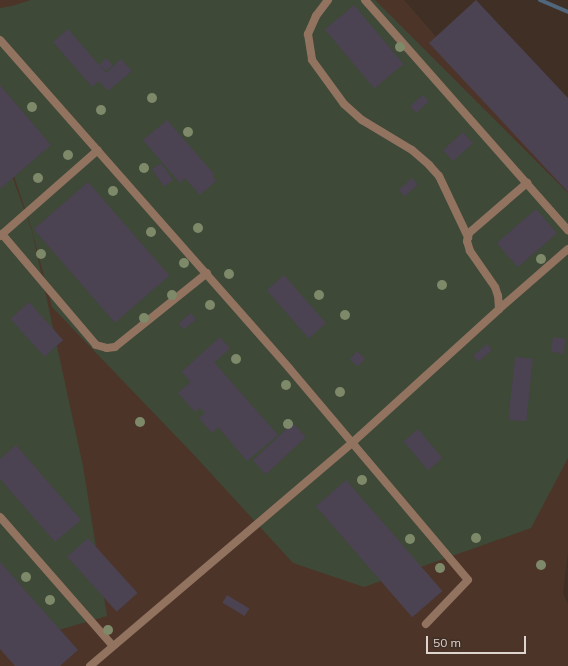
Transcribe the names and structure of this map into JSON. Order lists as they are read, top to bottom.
{
  "scale_bar": "50 m"
}
